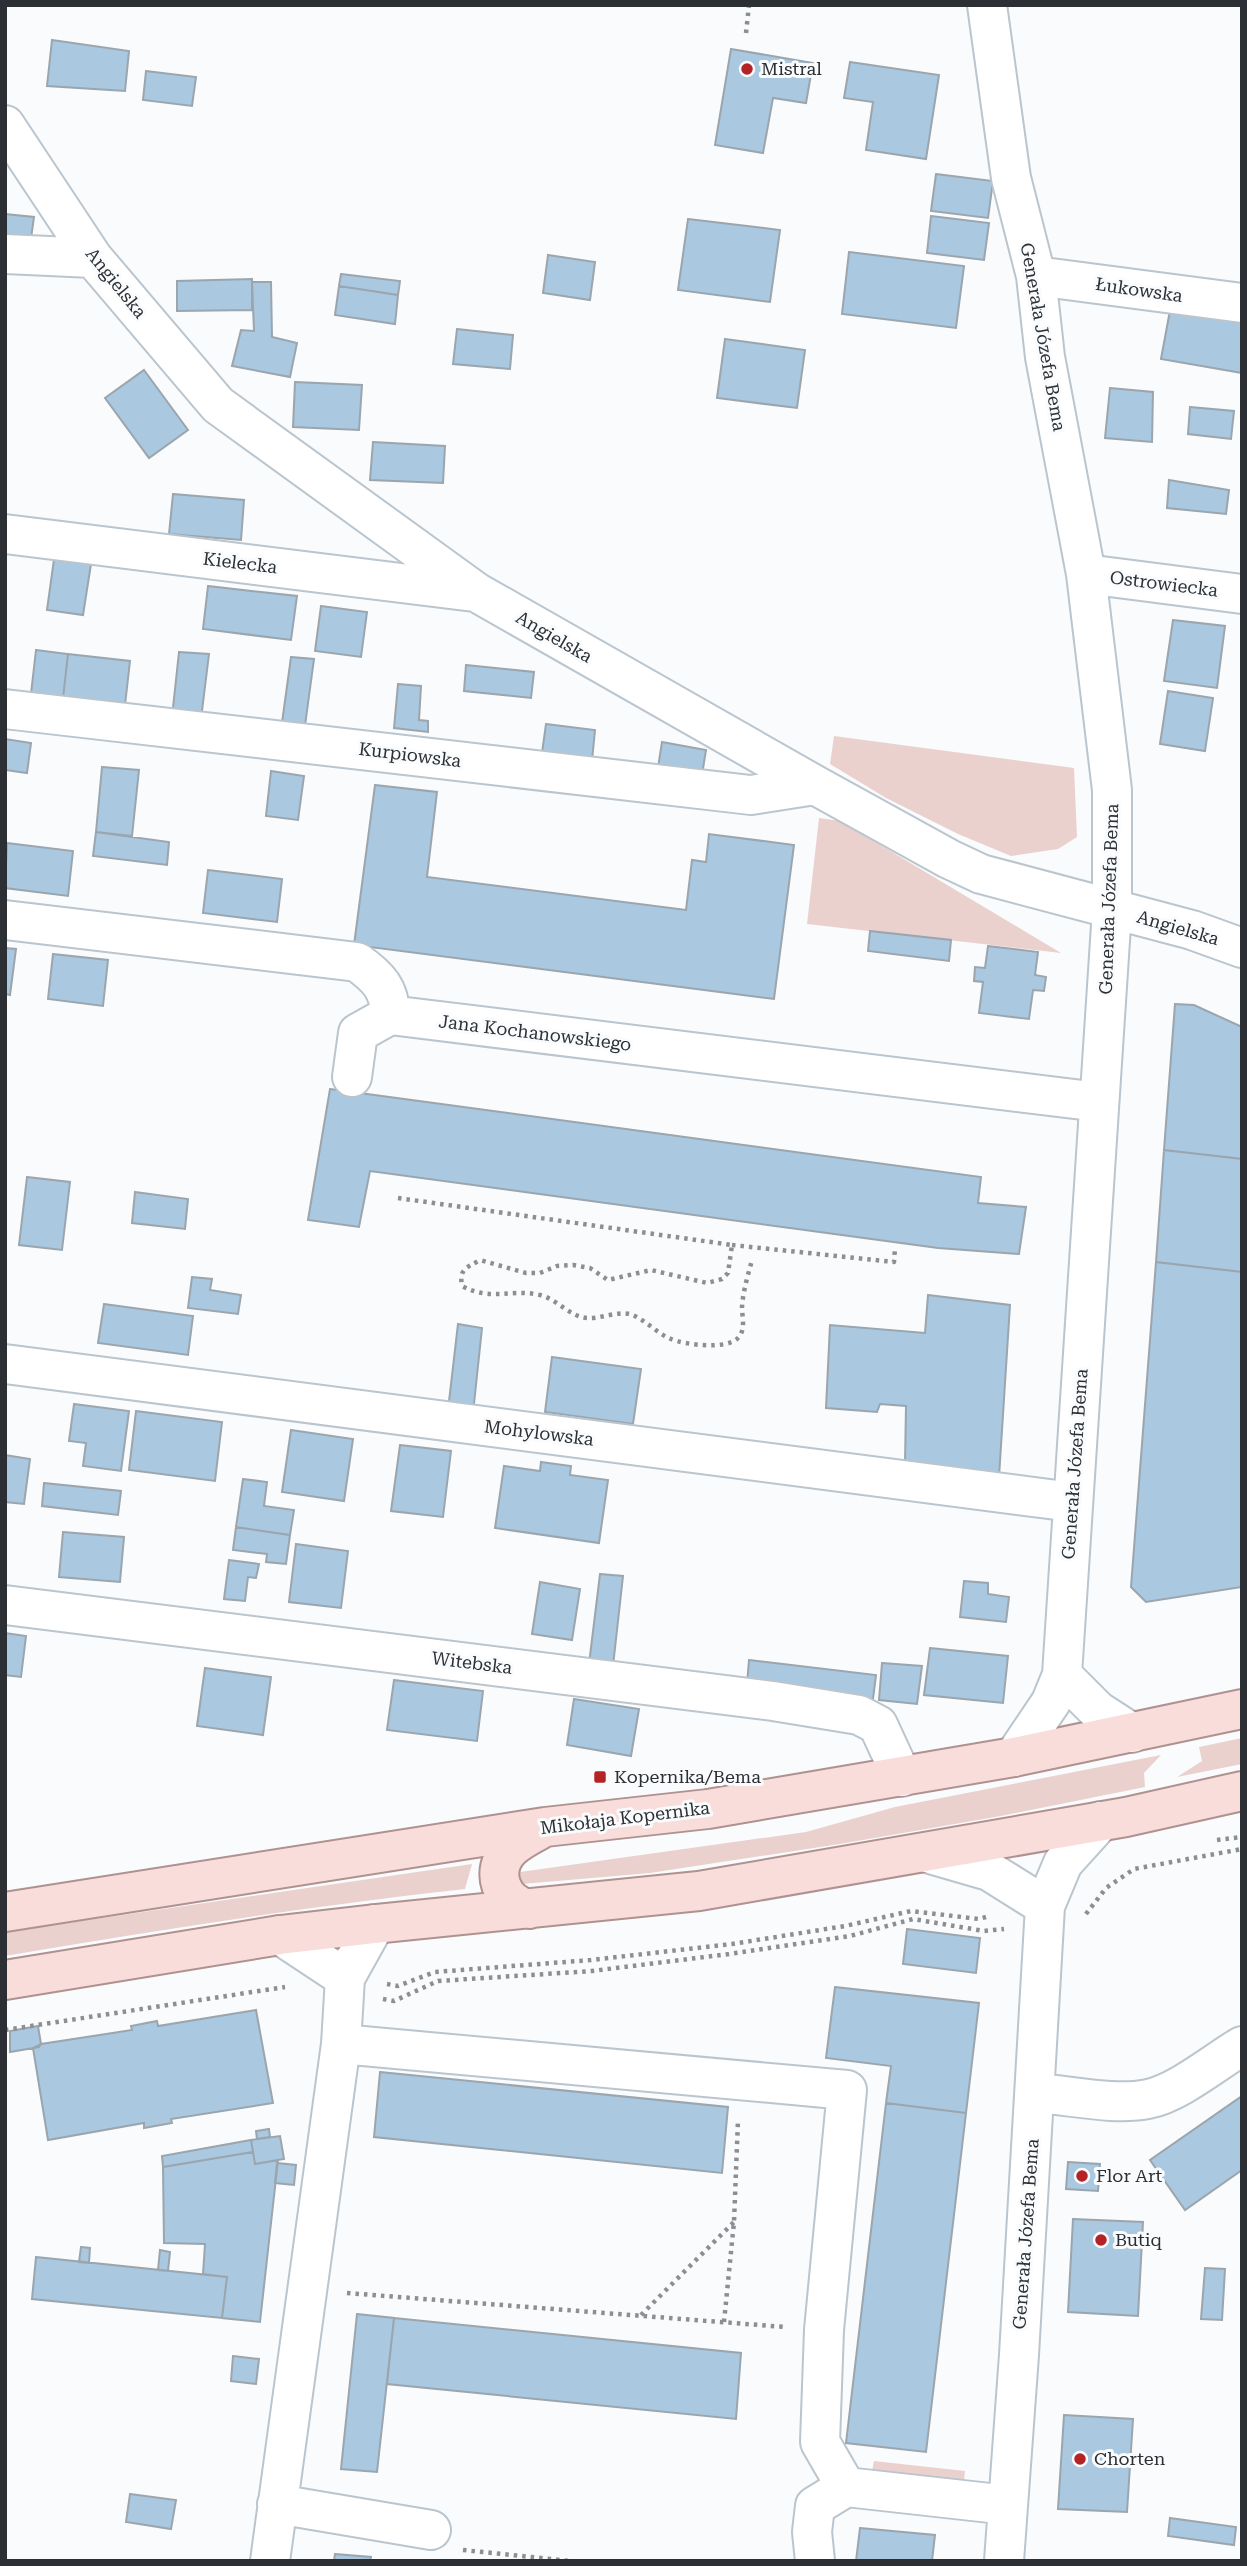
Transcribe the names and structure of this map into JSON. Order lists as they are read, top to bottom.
{
  "streets": {
    "main road": ["Mikołaja Kopernika"],
    "street": [
      "Angielska",
      "Łukowska",
      "Generała Józefa Bema",
      "Kielecka",
      "Ostrowiecka",
      "Kurpiowska",
      "Jana Kochanowskiego",
      "Mohylowska",
      "Witebska"
    ]
  },
  "crossings": [
    ["Angielska", "Generała Józefa Bema"],
    ["Angielska", "Kielecka"],
    ["Angielska", "Kurpiowska"],
    ["Łukowska", "Generała Józefa Bema"],
    ["Generała Józefa Bema", "Ostrowiecka"],
    ["Generała Józefa Bema", "Jana Kochanowskiego"],
    ["Generała Józefa Bema", "Mohylowska"],
    ["Generała Józefa Bema", "Mikołaja Kopernika"],
    ["Witebska", "Mikołaja Kopernika"]
  ],
  "places": {
    "other": [
      "Mistral",
      "Flor Art",
      "Butiq",
      "Chorten"
    ],
    "transit": ["Kopernika/Bema"]
  }
}
